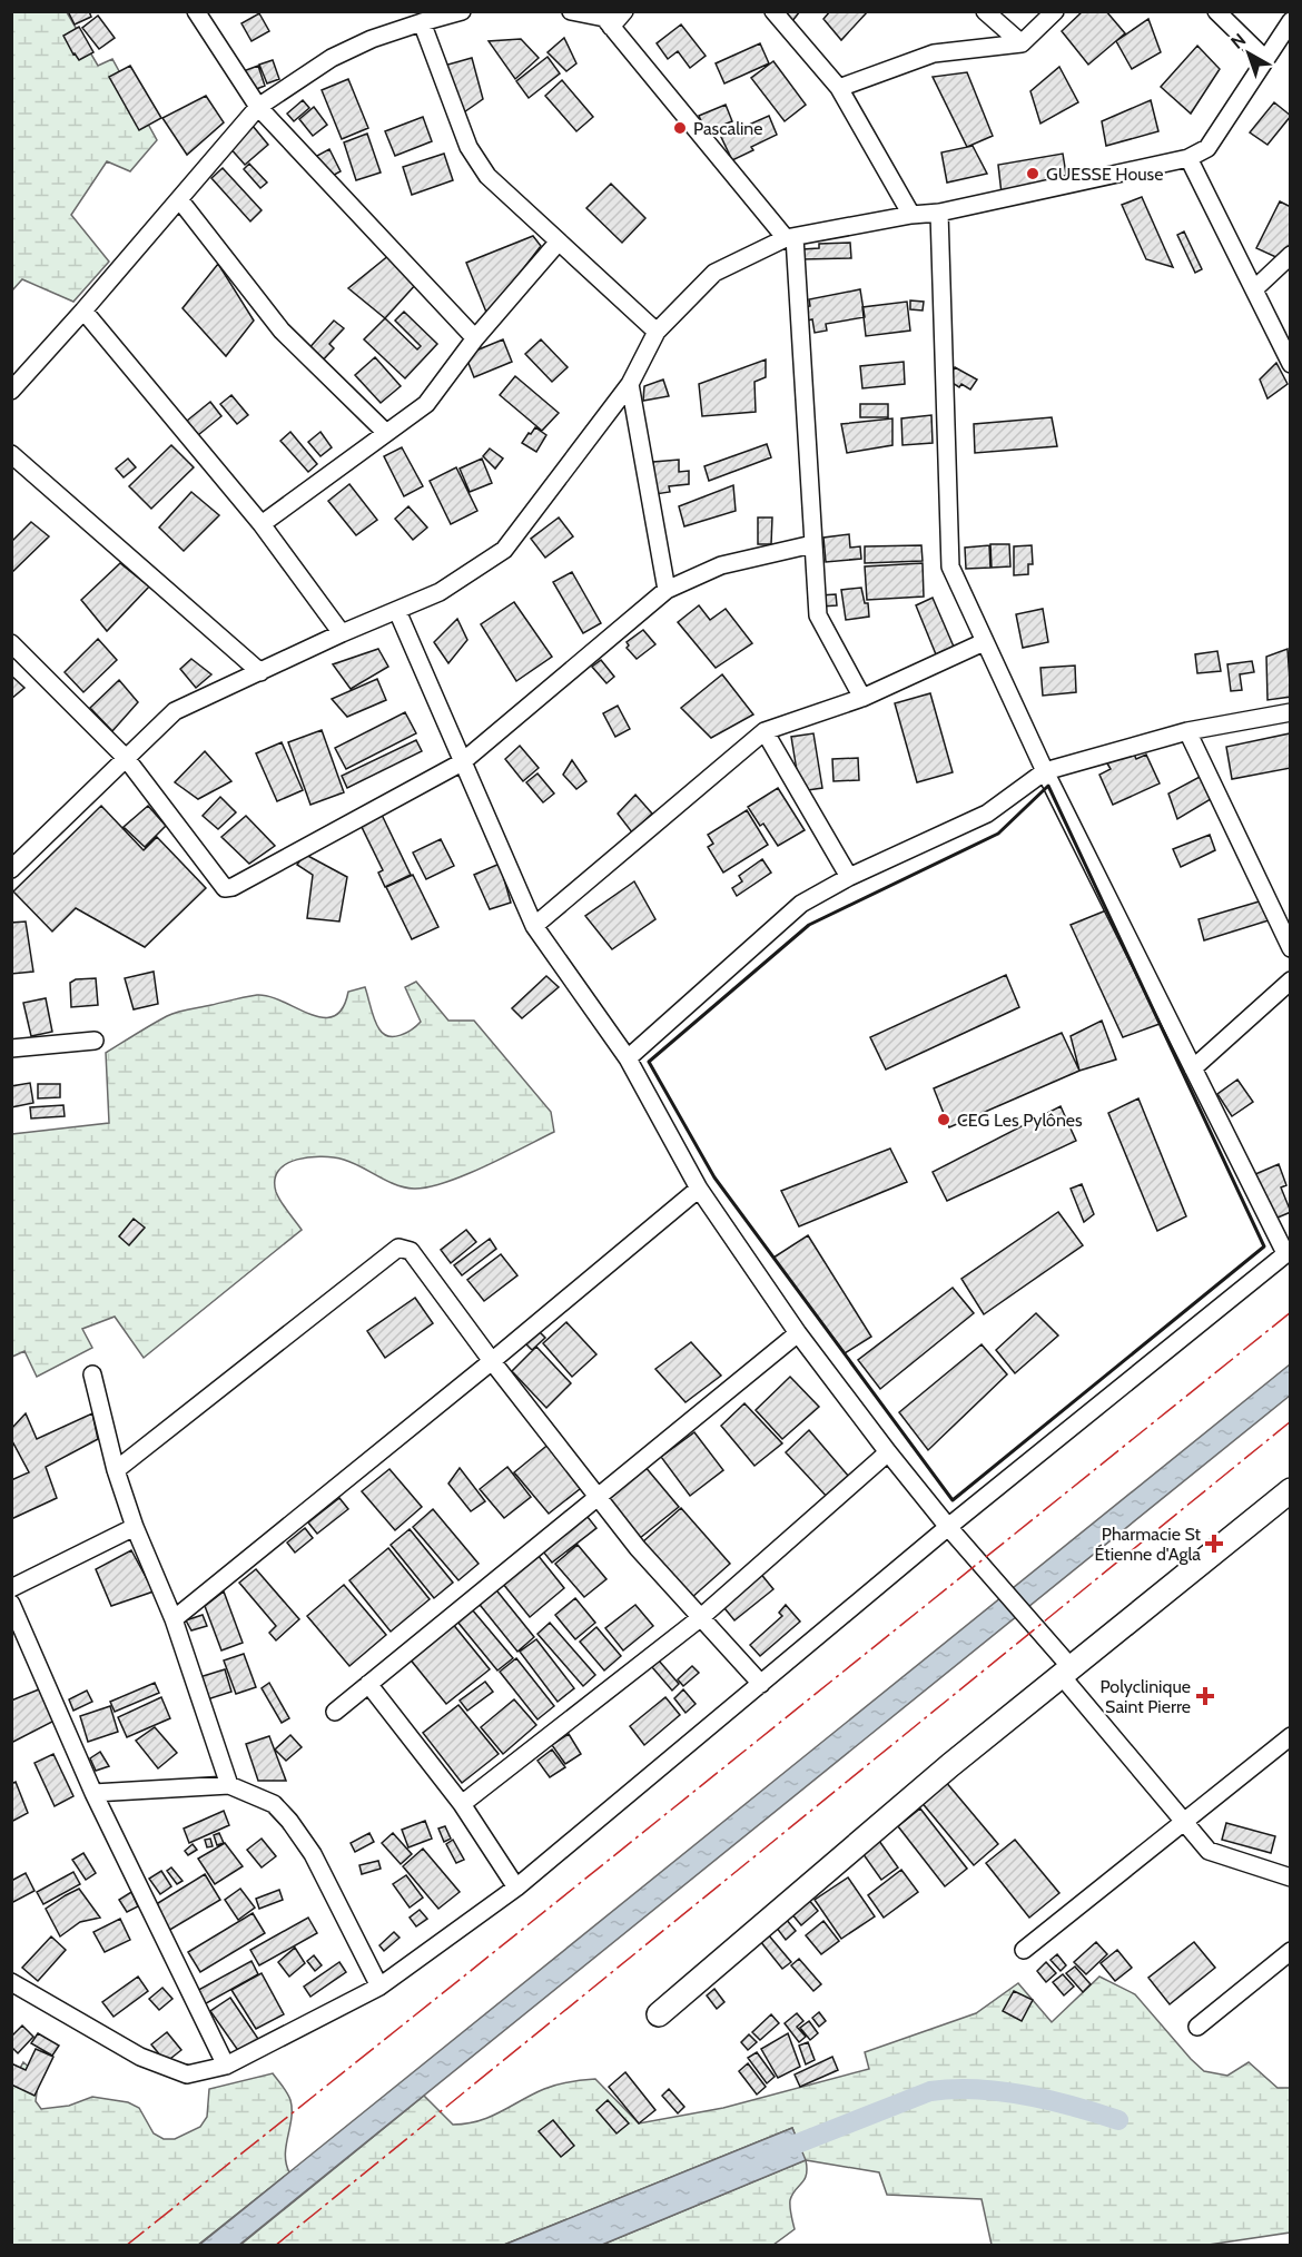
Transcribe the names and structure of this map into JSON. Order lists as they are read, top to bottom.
{
  "places": {
    "other": ["Pascaline", "GUESSE House", "CEG Les Pylônes"],
    "health": ["Pharmacie St Étienne d'Agla", "Polyclinique Saint Pierre"]
  },
  "north": "top left"
}
